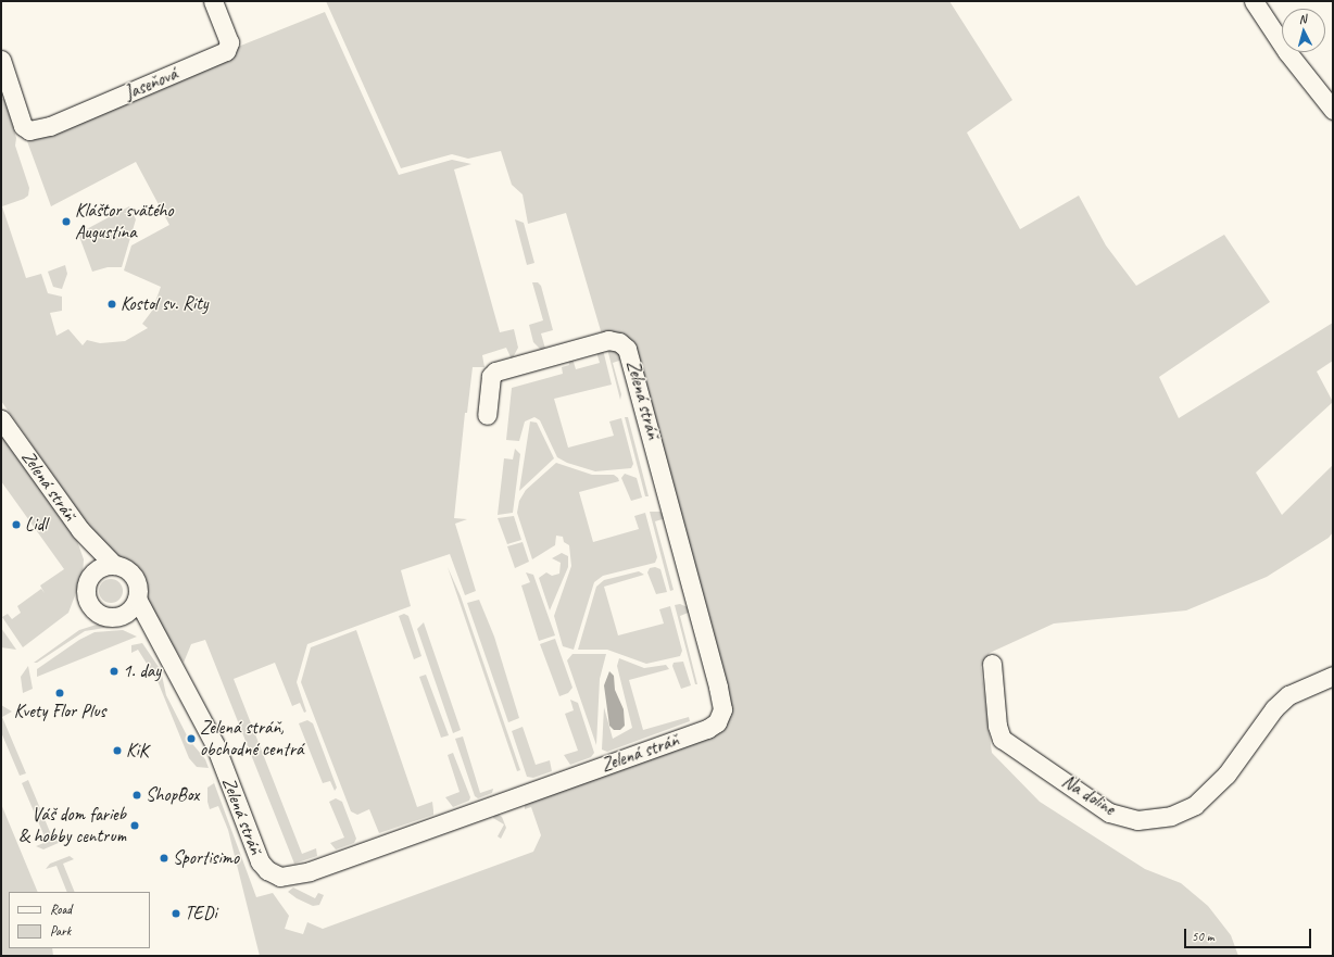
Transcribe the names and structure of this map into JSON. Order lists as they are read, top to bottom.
{
  "streets": {
    "street": ["Jaseňová", "Zelená stráň", "Na doline"]
  },
  "places": [
    "Kláštor svätého Augustína",
    "Kostol sv. Rity",
    "Lidl",
    "1. day",
    "Kvety Flor Plus",
    "Zelená stráň, obchodné centrá",
    "KiK",
    "ShopBox",
    "Váš dom farieb & hobby centrum",
    "Sportisimo",
    "TEDi"
  ],
  "legend": ["Road", "Park"],
  "scale_bar": "50 m",
  "north": "top"
}
